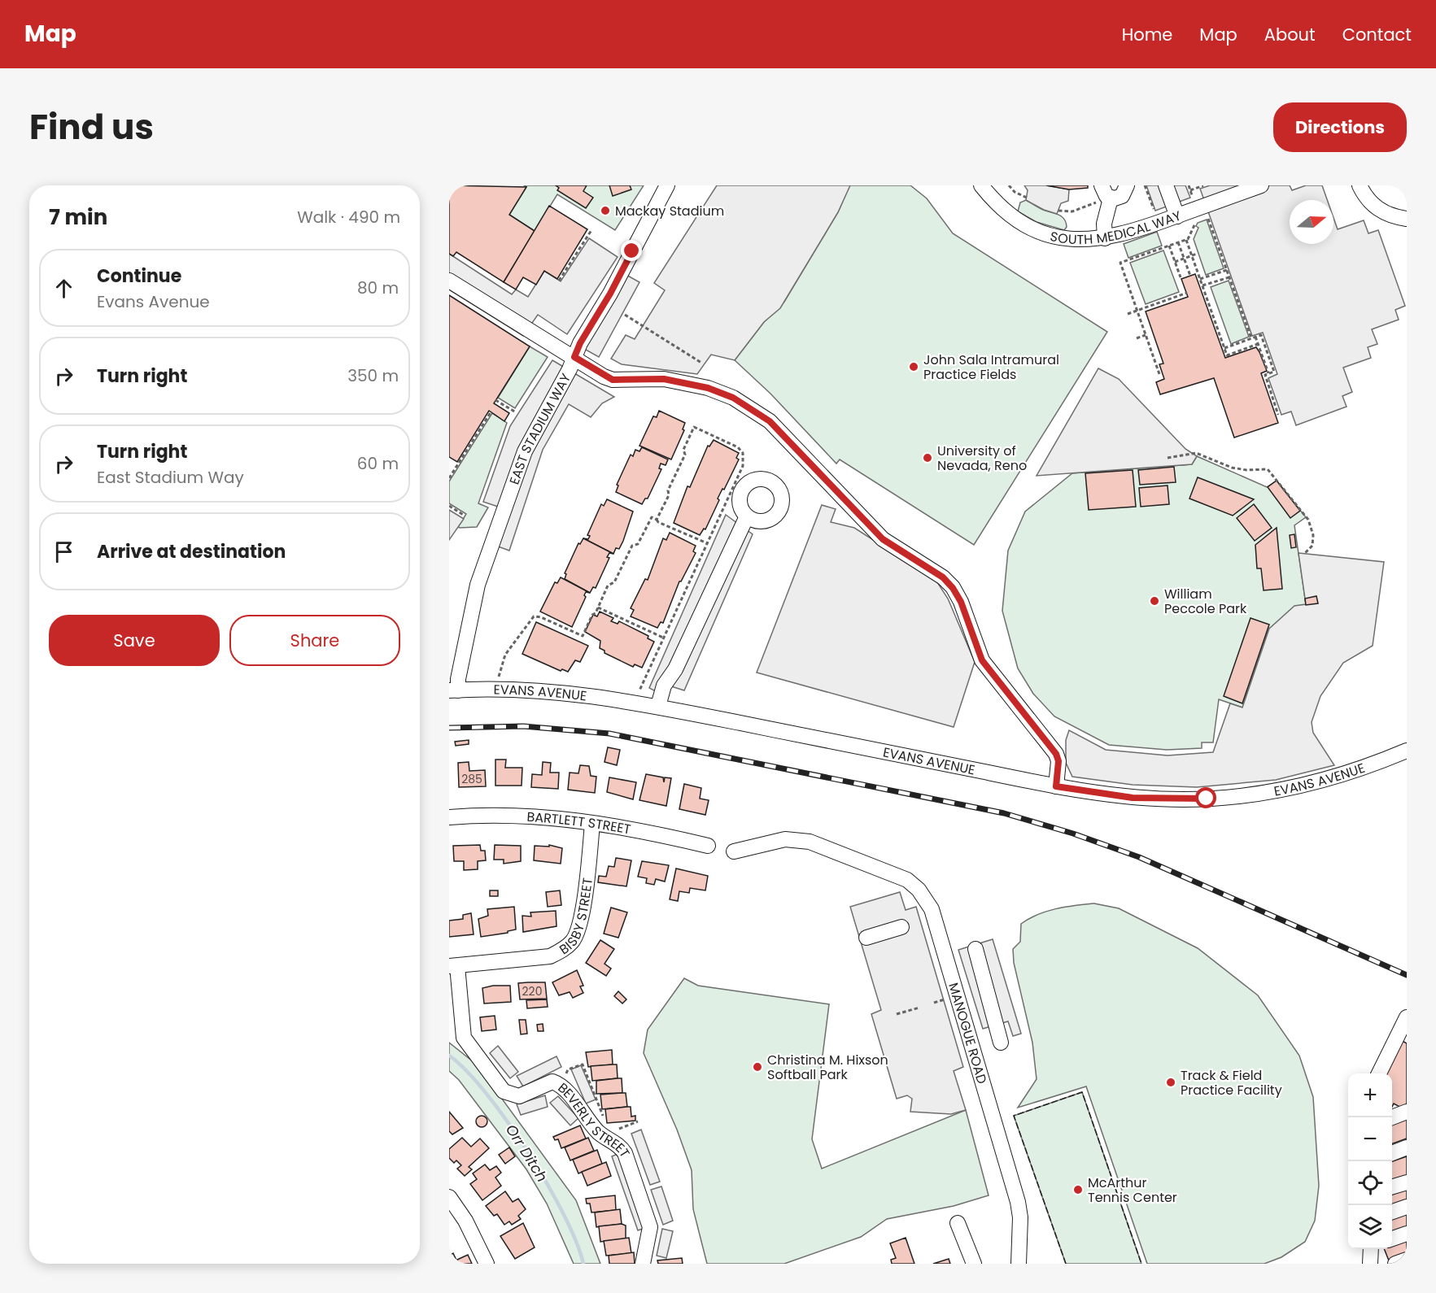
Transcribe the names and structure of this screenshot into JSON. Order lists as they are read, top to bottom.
{
  "streets": {
    "street": [
      "SOUTH MEDICAL WAY",
      "EAST STADIUM WAY",
      "EVANS AVENUE",
      "BARTLETT STREET",
      "BISBY STREET",
      "MANOGUE ROAD",
      "BEVERLY STREET"
    ]
  },
  "crossings": [
    ["EAST STADIUM WAY", "EVANS AVENUE"],
    ["BARTLETT STREET", "BISBY STREET"],
    ["BISBY STREET", "BEVERLY STREET"]
  ],
  "water": ["Orr Ditch"],
  "places": [
    "Mackay Stadium",
    "John Sala Intramural Practice Fields",
    "University of Nevada, Reno",
    "William Peccole Park",
    "Christina M. Hixson Softball Park",
    "Track & Field Practice Facility",
    "McArthur Tennis Center"
  ],
  "house_numbers": ["285", "220"],
  "north": "right",
  "page": {
    "header": "Map",
    "nav": [
      "Home",
      "Map",
      "About",
      "Contact"
    ],
    "title": "Find us",
    "buttons": [
      "Directions",
      ["Save", "Share"]
    ],
    "heading": ["7 min", "Walk · 490 m"],
    "list": [
      ["Continue", "Evans Avenue", "80 m"],
      ["Turn right", "350 m"],
      ["Turn right", "East Stadium Way", "60 m"],
      "Arrive at destination"
    ],
    "map_buttons": ["+", "−"]
  }
}
